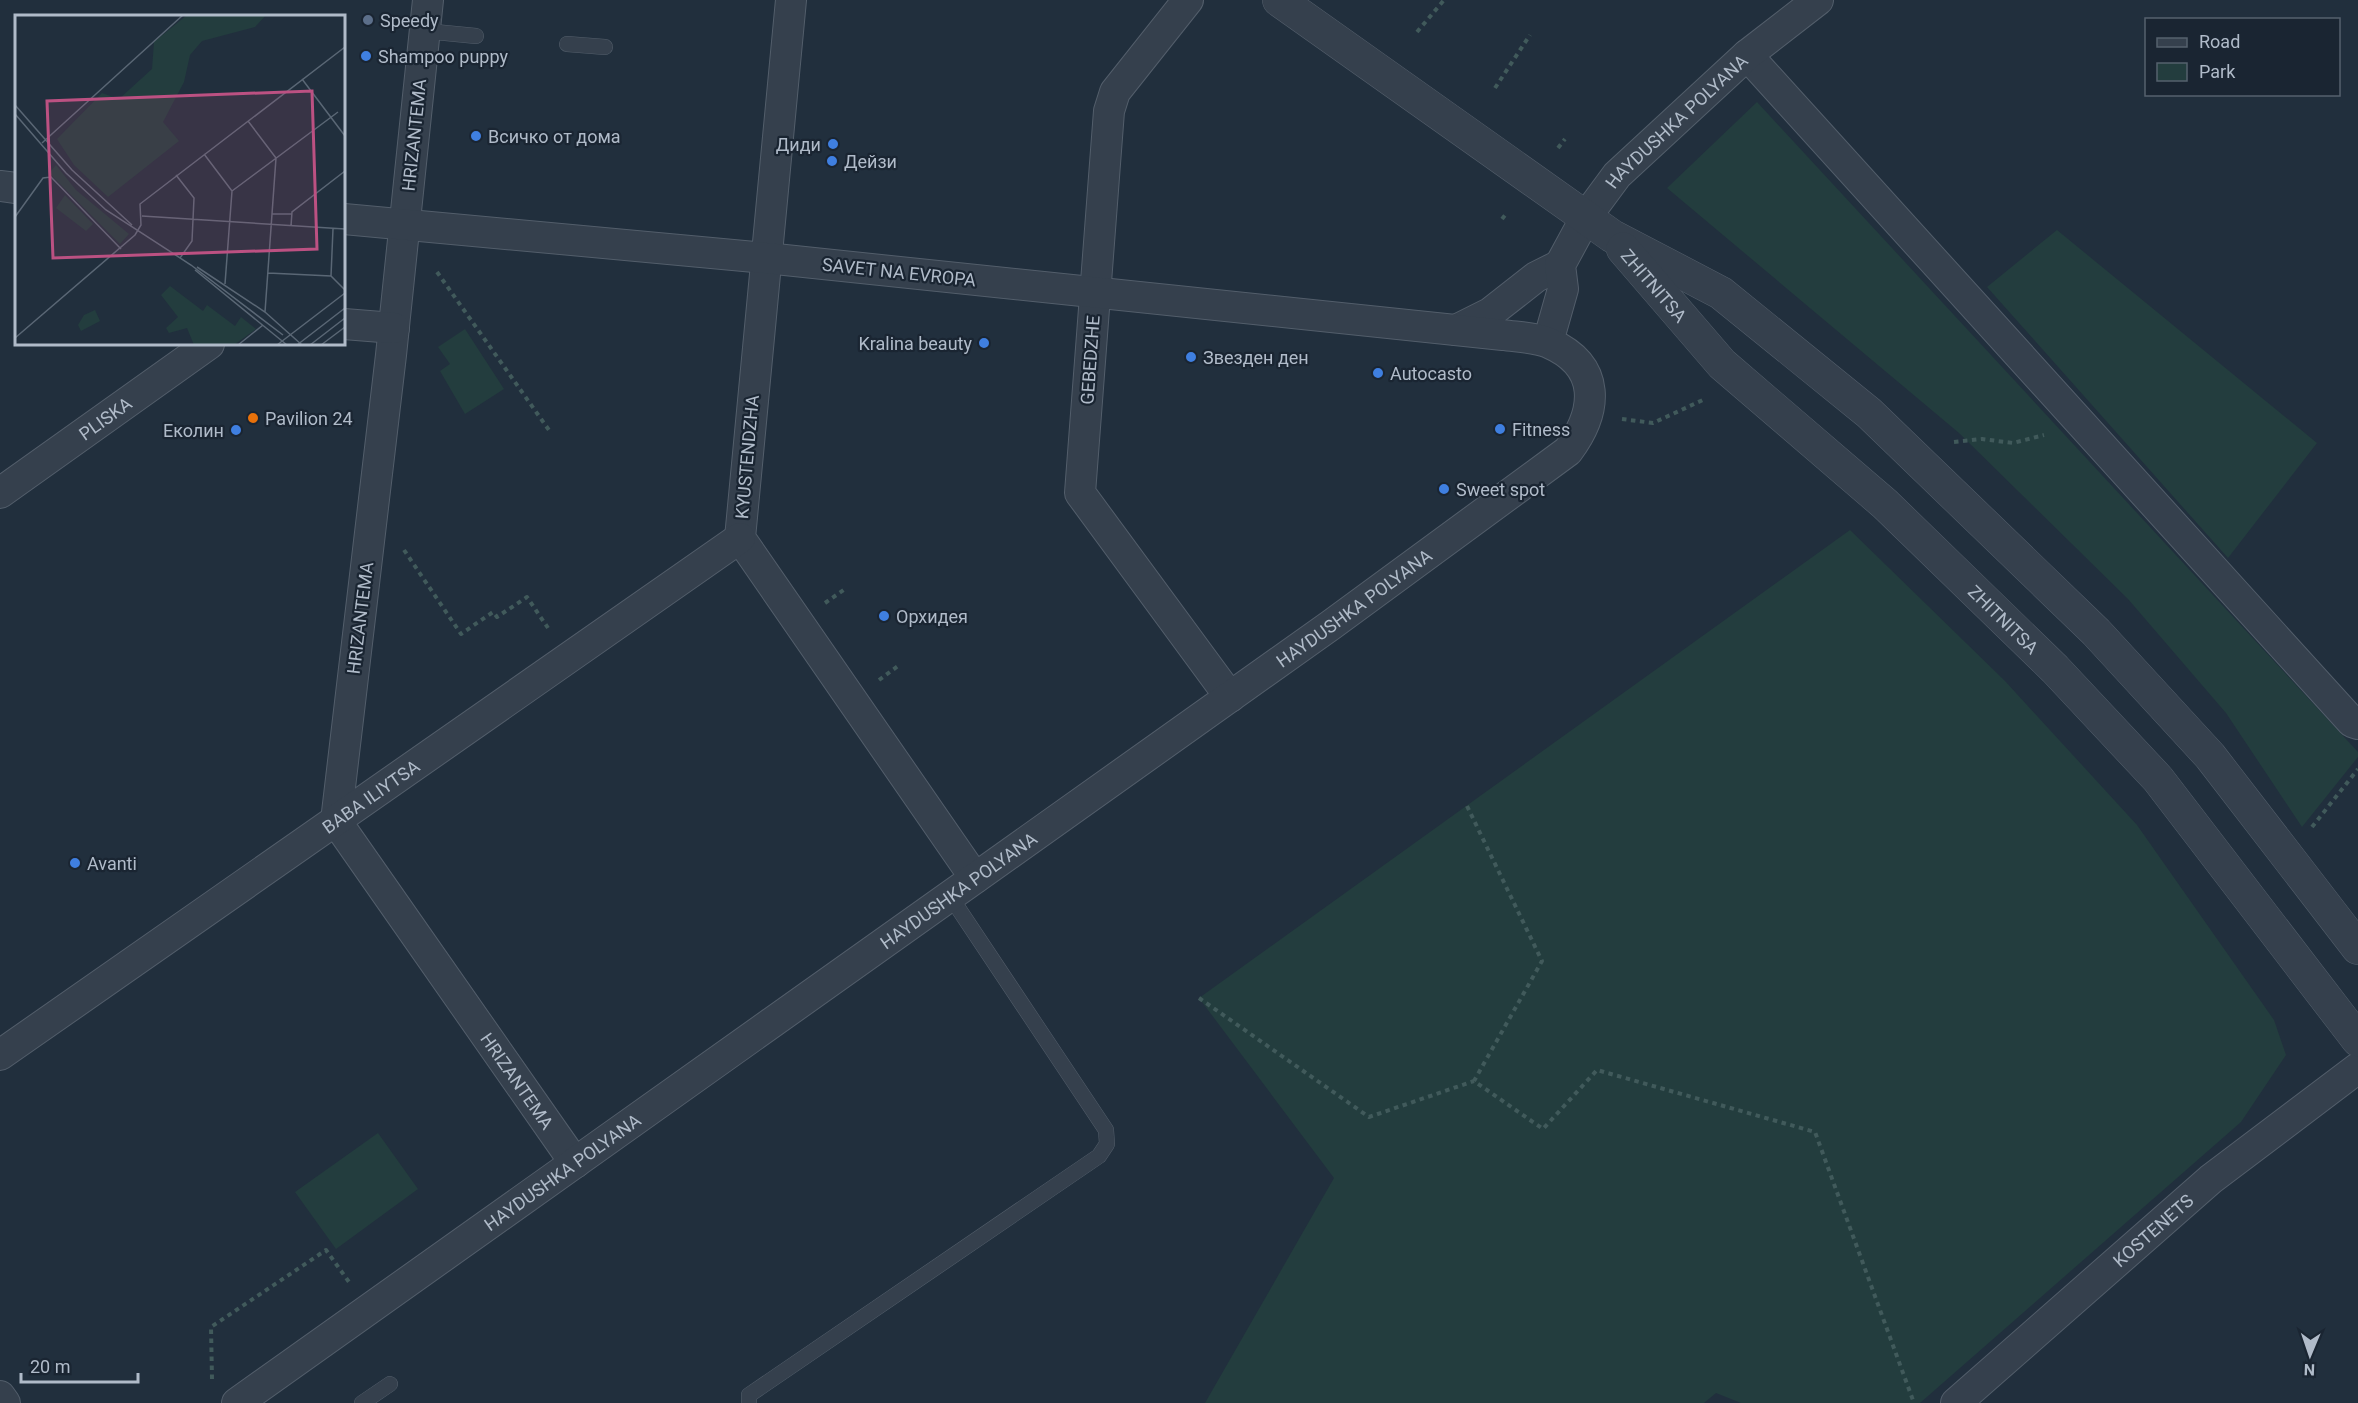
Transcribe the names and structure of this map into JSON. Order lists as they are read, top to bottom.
{
  "streets": {
    "street": [
      "HAYDUSHKA POLYANA",
      "HRIZANTEMA",
      "SAVET NA EVROPA",
      "ZHITNITSA",
      "GEBEDZHE",
      "PLISKA",
      "KYUSTENDZHA",
      "BABA ILIYTSA",
      "KOSTENETS"
    ]
  },
  "crossings": [
    ["HAYDUSHKA POLYANA", "HRIZANTEMA"],
    ["HAYDUSHKA POLYANA", "SAVET NA EVROPA"],
    ["HAYDUSHKA POLYANA", "ZHITNITSA"],
    ["HAYDUSHKA POLYANA", "GEBEDZHE"],
    ["HAYDUSHKA POLYANA", "KYUSTENDZHA"],
    ["HRIZANTEMA", "SAVET NA EVROPA"],
    ["HRIZANTEMA", "BABA ILIYTSA"],
    ["SAVET NA EVROPA", "GEBEDZHE"],
    ["SAVET NA EVROPA", "KYUSTENDZHA"],
    ["KYUSTENDZHA", "BABA ILIYTSA"]
  ],
  "places": [
    "Speedy",
    "Shampoo puppy",
    "Всичко от дома",
    "Диди",
    "Дейзи",
    "Kralina beauty",
    "Звезден ден",
    "Autocasto",
    "Pavilion 24",
    "Fitness",
    "Еколин",
    "Sweet spot",
    "Орхидея",
    "Avanti"
  ],
  "legend": ["Road", "Park"],
  "scale_bar": "20 m",
  "north": "bottom"
}
